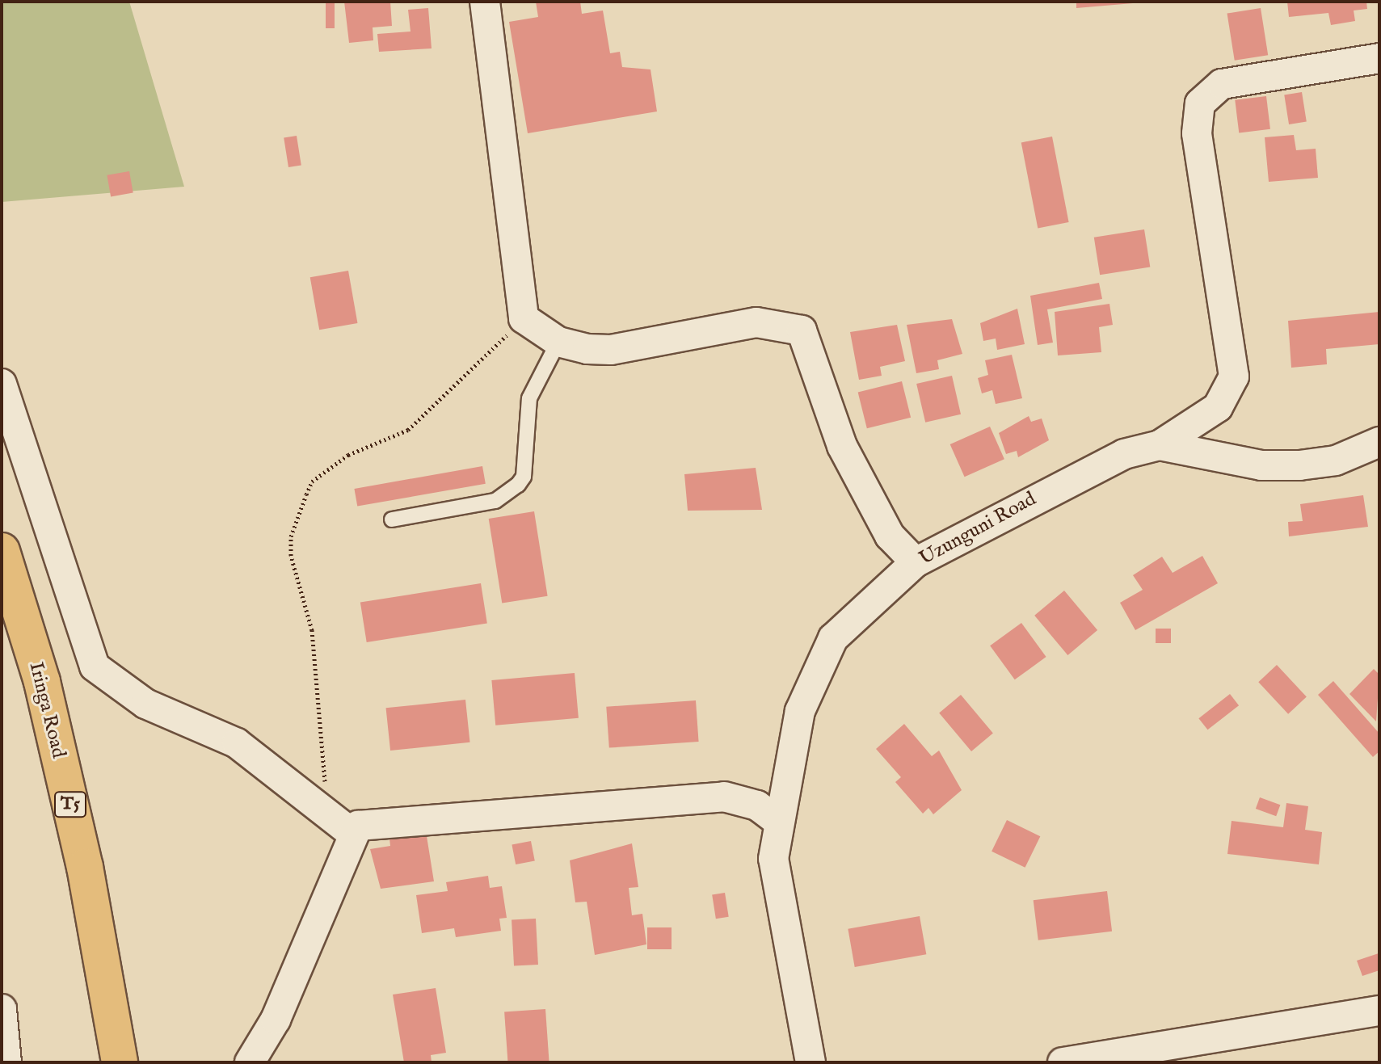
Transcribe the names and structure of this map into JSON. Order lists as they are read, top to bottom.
{
  "streets": {
    "highway": ["Iringa Road", "T5"],
    "street": ["Uzunguni Road"]
  }
}
